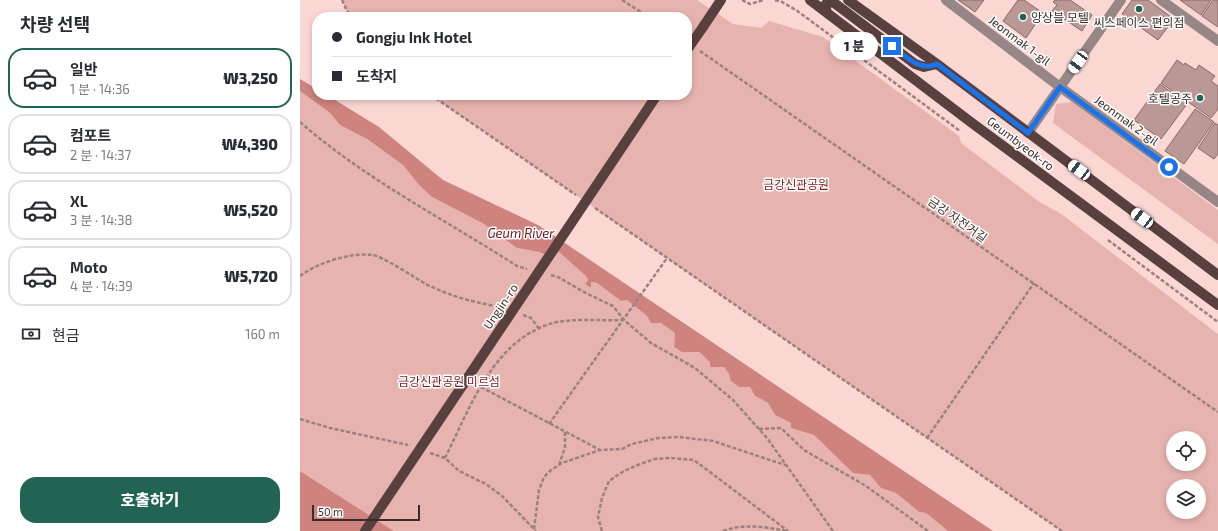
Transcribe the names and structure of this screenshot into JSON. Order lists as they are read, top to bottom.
{
  "streets": {
    "main road": ["Geumbyeok-ro", "Ungjin-ro"],
    "street": ["Jeonmak 1-gil", "Jeonmak 2-gil"],
    "path": ["금강 자전거길"]
  },
  "crossings": [
    ["Jeonmak 1-gil", "Jeonmak 2-gil"]
  ],
  "water": ["Geum River"],
  "parks": ["금강신관공원", "금강신관공원 미르섬"],
  "places": ["씨스페이스 편의점", "앙상블 모텔", "호텔공주"],
  "scale_bar": "50 m",
  "page": {
    "heading": "차량 선택",
    "banner": ["Gongju Ink Hotel", "도착지"],
    "bubble": "1 분",
    "list": [
      {
        "name": "일반",
        "note": "1 분 · 14:36",
        "value": "₩3,250"
      },
      {
        "name": "컴포트",
        "note": "2 분 · 14:37",
        "value": "₩4,390"
      },
      {
        "name": "XL",
        "note": "3 분 · 14:38",
        "value": "₩5,520"
      },
      {
        "name": "Moto",
        "note": "4 분 · 14:39",
        "value": "₩5,720"
      }
    ],
    "pay": ["현금", "160 m"],
    "buttons": "호출하기",
    "scale": "50 m"
  }
}
